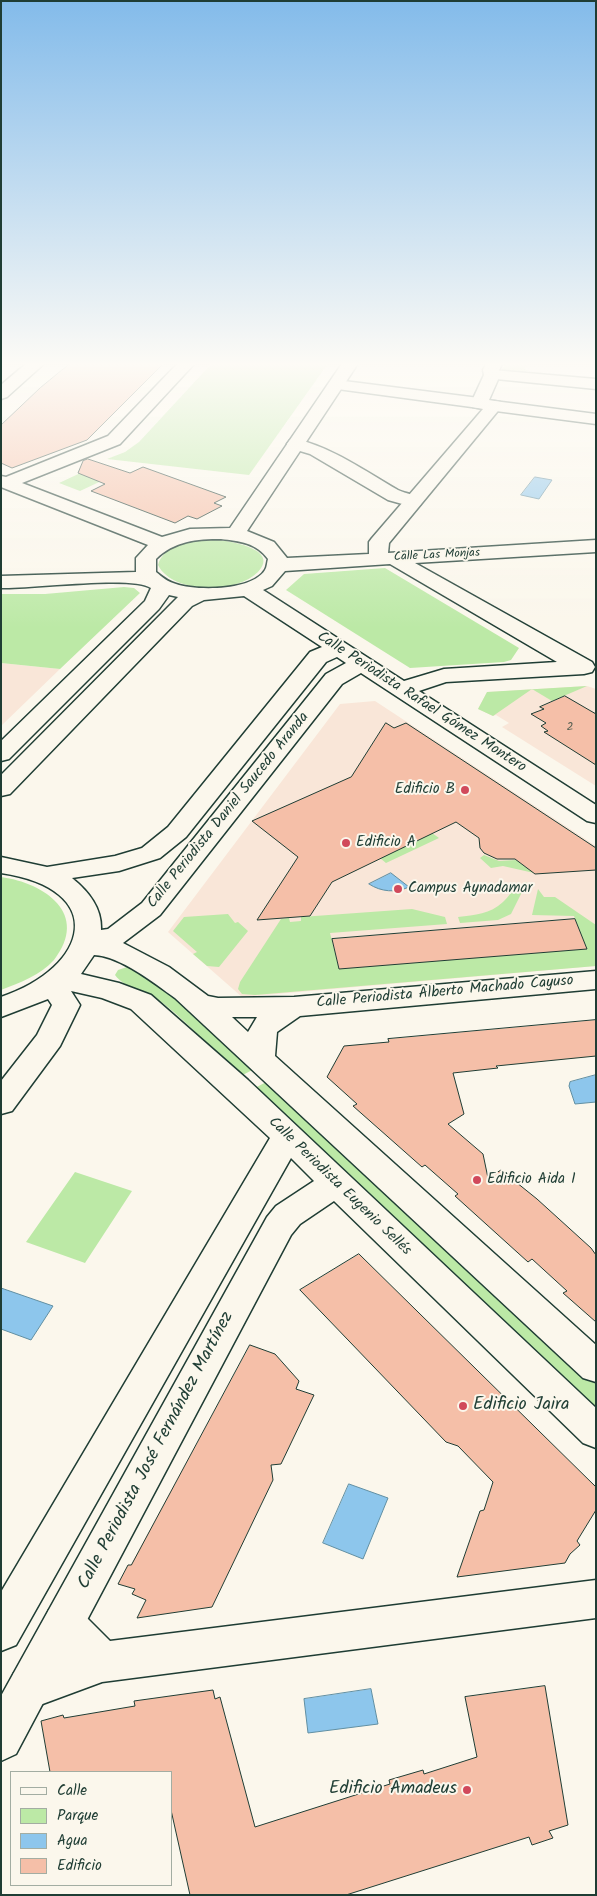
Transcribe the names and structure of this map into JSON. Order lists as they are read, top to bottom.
{
  "streets": {
    "street": [
      "Calle Las Monjas",
      "Calle Periodista Rafael Gómez Montero",
      "Calle Periodista Daniel Saucedo Aranda",
      "Calle Periodista Alberto Machado Cayuso",
      "Calle Periodista Eugenio Sellés",
      "Calle Periodista José Fernández Martínez"
    ]
  },
  "crossings": [
    ["Calle Periodista Rafael Gómez Montero", "Calle Periodista Daniel Saucedo Aranda"],
    ["Calle Periodista Eugenio Sellés", "Calle Periodista José Fernández Martínez"]
  ],
  "places": [
    "Edificio B",
    "Edificio A",
    "Campus Aynadamar",
    "Edificio Aida I",
    "Edificio Jaira",
    "Edificio Amadeus"
  ],
  "house_numbers": ["2"],
  "legend": [
    "Calle",
    "Parque",
    "Agua",
    "Edificio"
  ]
}
